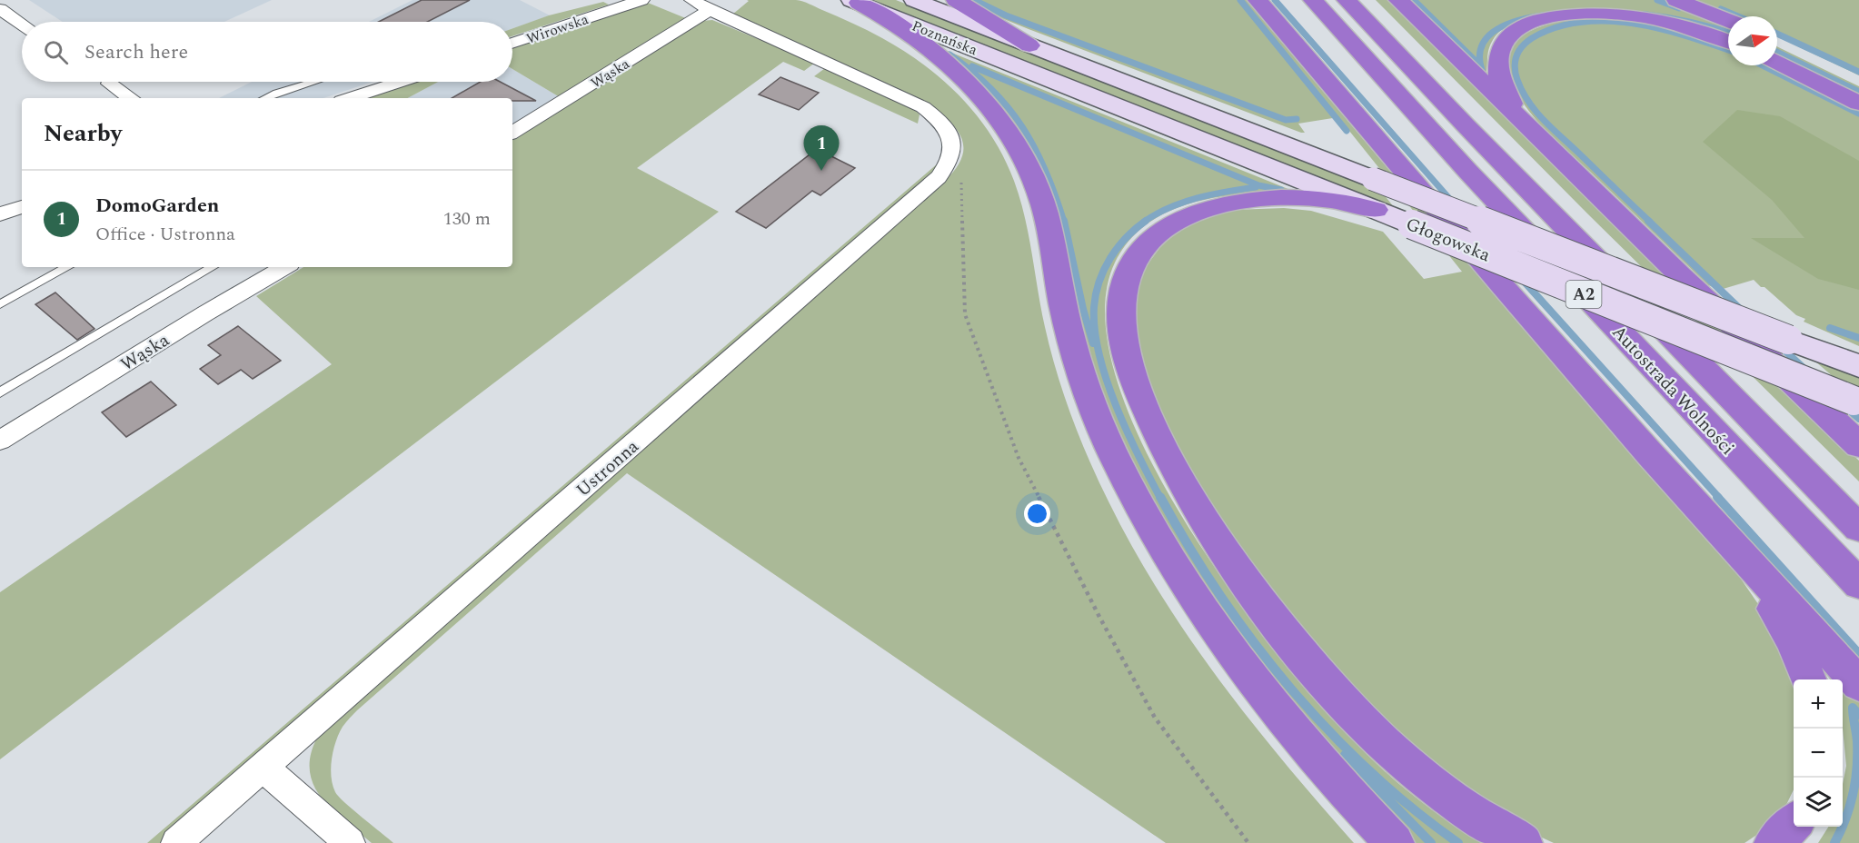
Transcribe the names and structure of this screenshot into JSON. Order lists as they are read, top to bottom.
{
  "streets": {
    "highway": ["A2", "Autostrada Wolności"],
    "main road": ["Poznańska", "Głogowska"],
    "street": ["Wirowska", "Wąska", "Ustronna"]
  },
  "crossings": [
    ["Poznańska", "Głogowska"]
  ],
  "north": "right",
  "page": {
    "search": "Search here",
    "heading": "Nearby",
    "pins": "1",
    "list": [
      {
        "mark": "1",
        "name": "DomoGarden",
        "note": "Office · Ustronna",
        "value": "130 m"
      }
    ],
    "map_buttons": ["+", "−"]
  }
}
